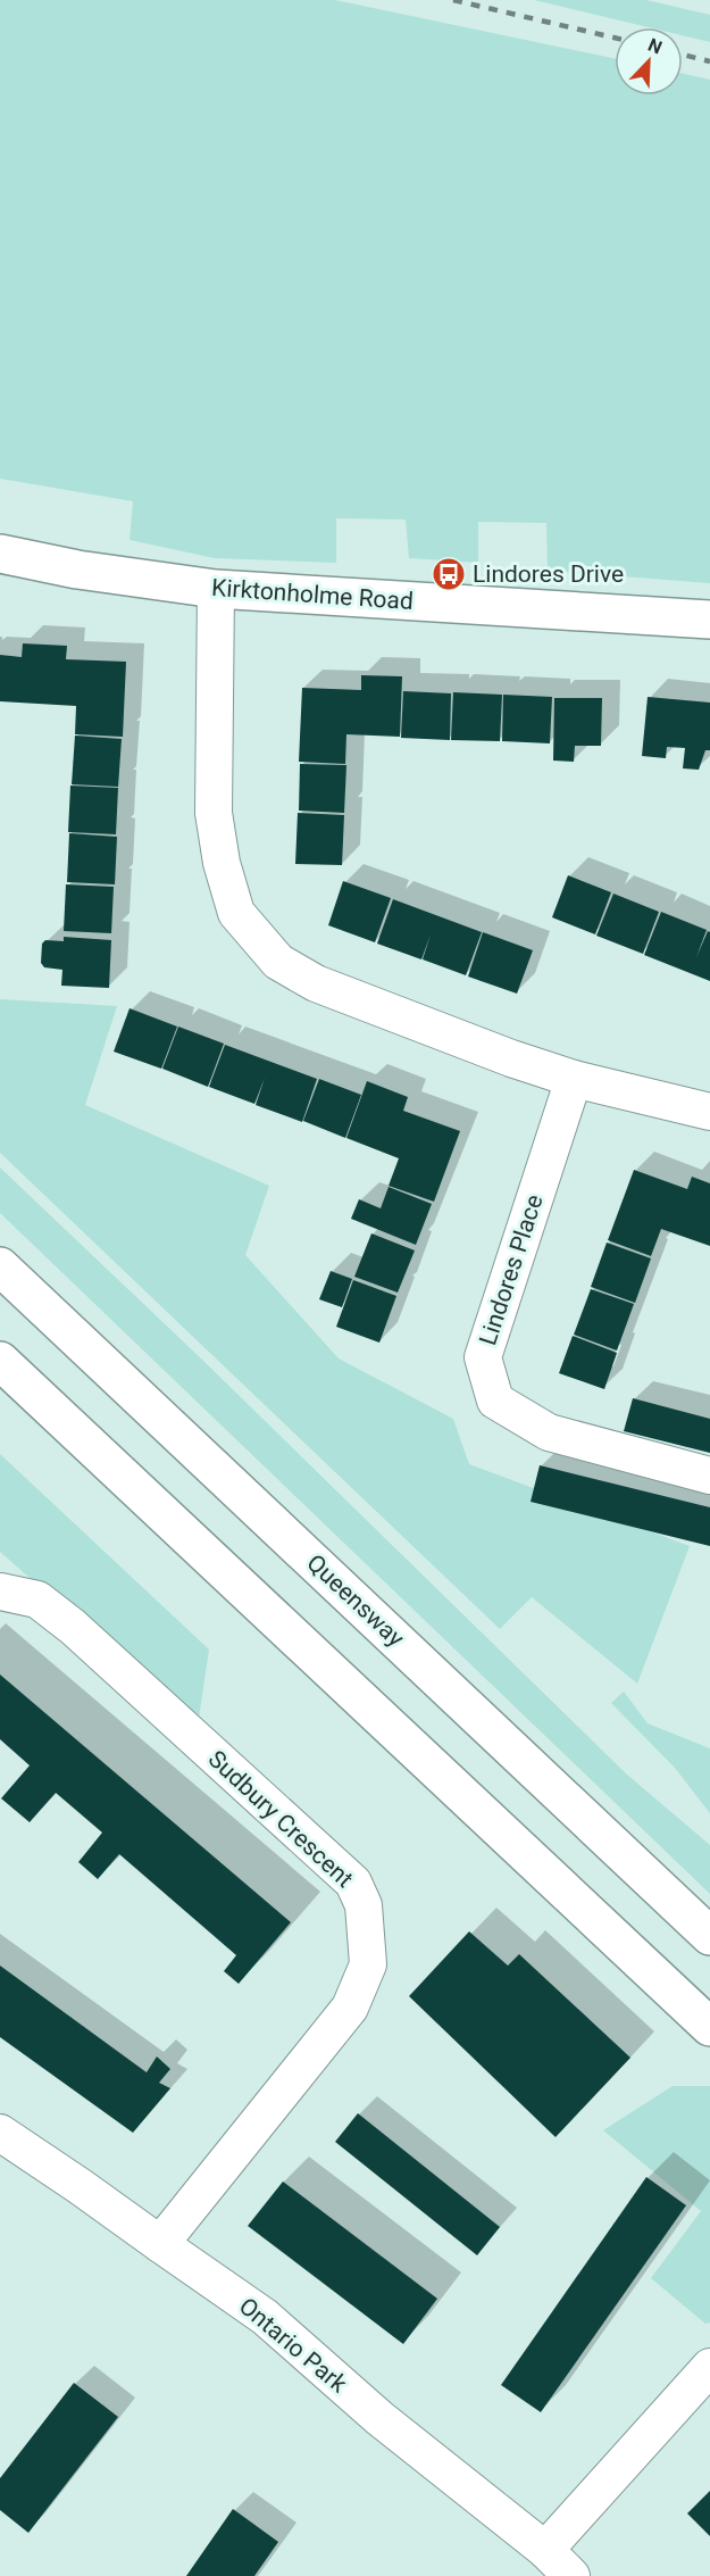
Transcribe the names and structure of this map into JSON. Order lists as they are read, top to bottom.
{
  "streets": {
    "main road": ["Kirktonholme Road", "Queensway"],
    "street": ["Lindores Place", "Sudbury Crescent", "Ontario Park"]
  },
  "crossings": [
    ["Sudbury Crescent", "Ontario Park"]
  ],
  "places": {
    "bus stop": ["Lindores Drive"]
  },
  "north": "top right"
}
